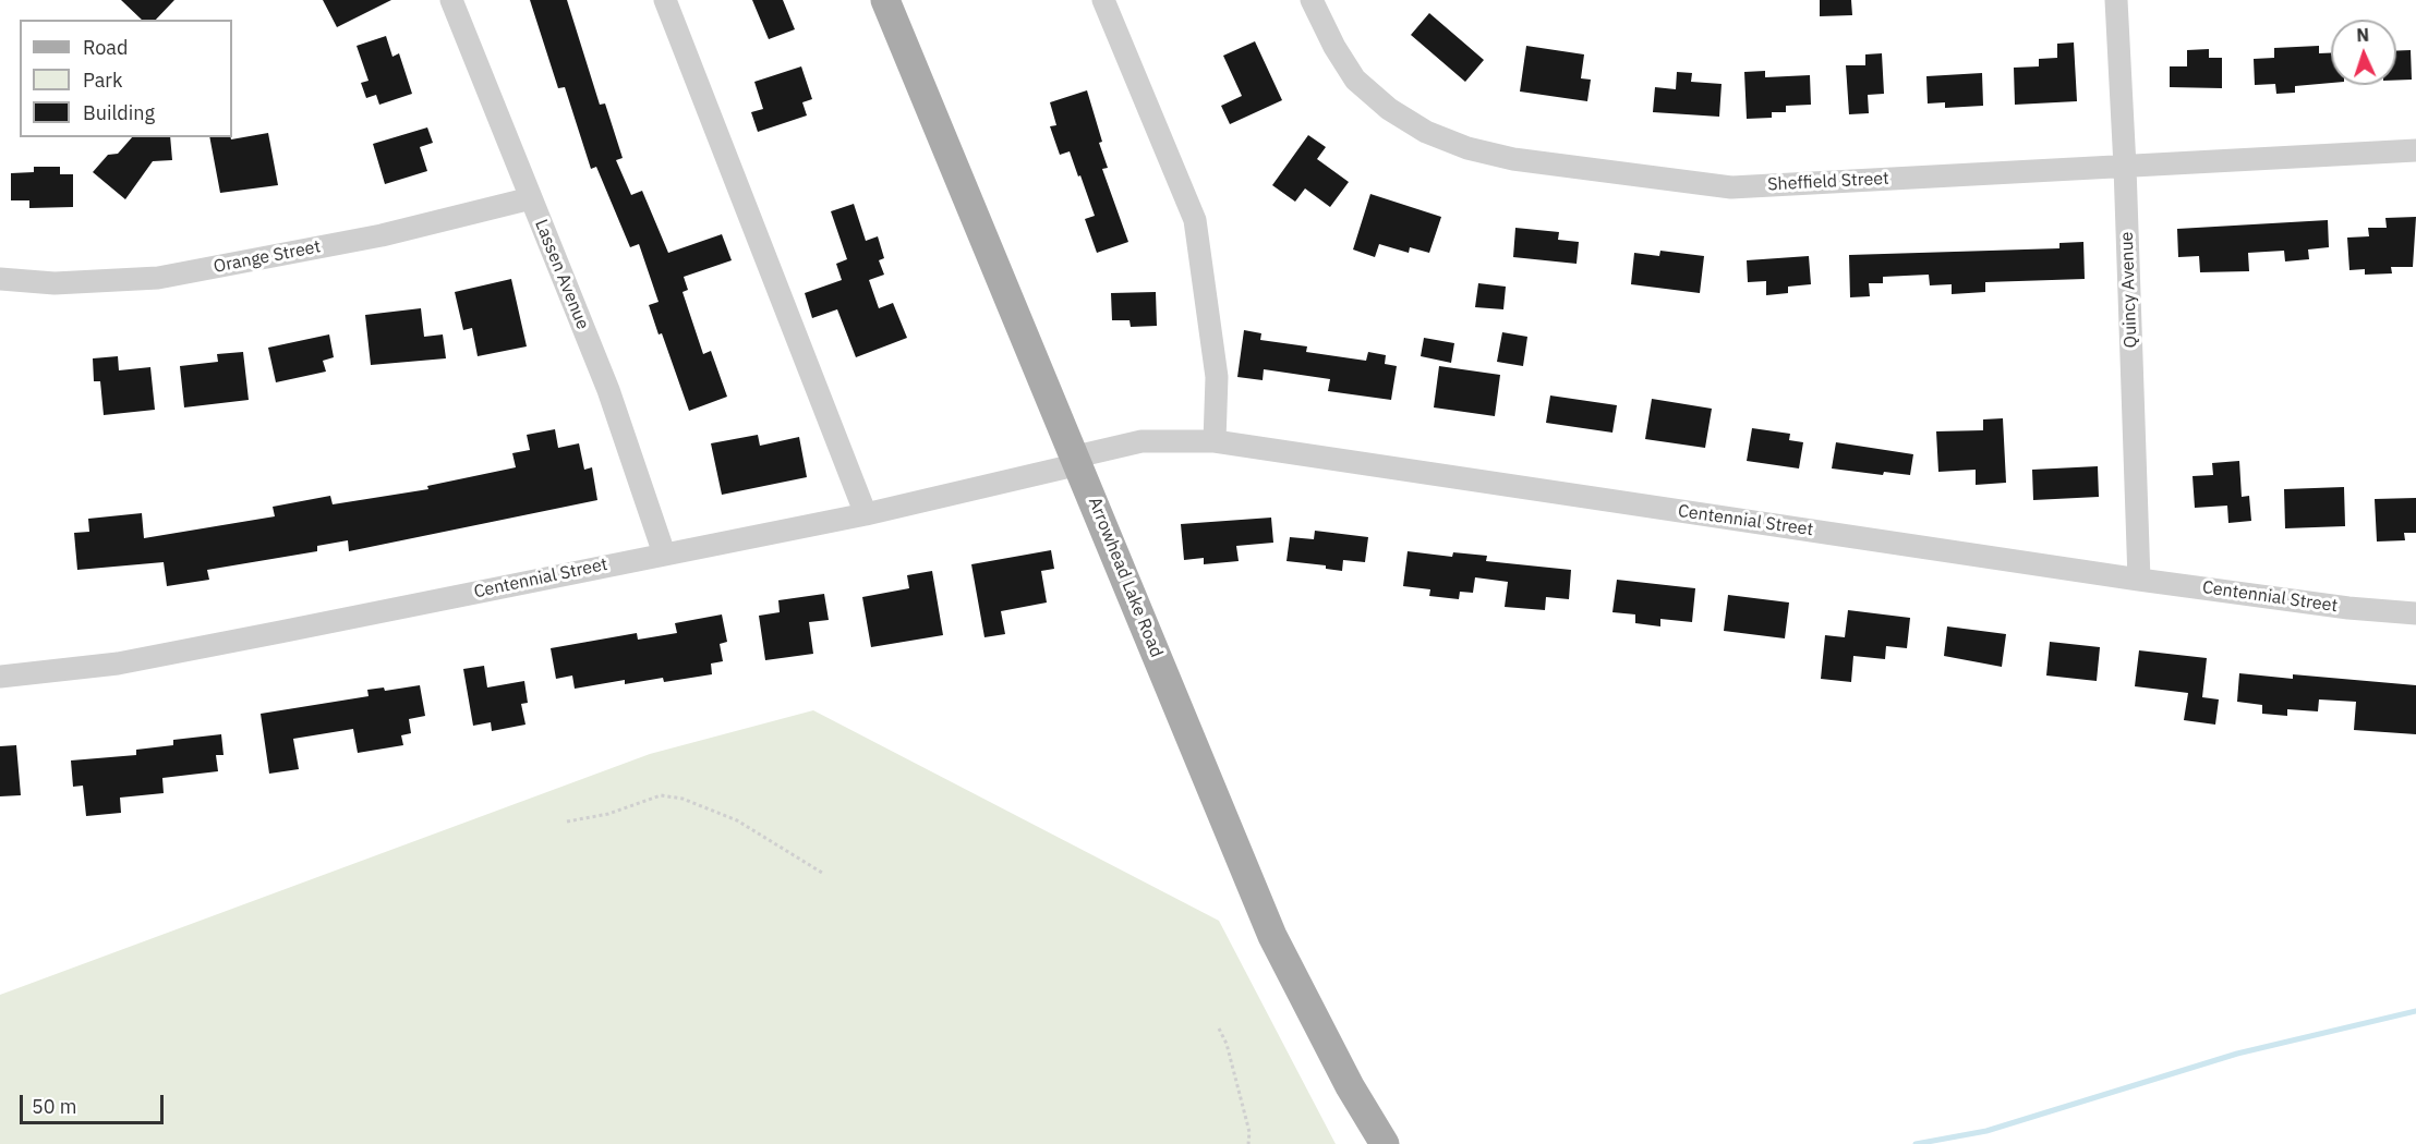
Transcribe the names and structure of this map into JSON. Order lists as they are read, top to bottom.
{
  "streets": {
    "main road": ["Arrowhead Lake Road"],
    "street": [
      "Sheffield Street",
      "Orange Street",
      "Lassen Avenue",
      "Quincy Avenue",
      "Centennial Street"
    ]
  },
  "crossings": [
    ["Sheffield Street", "Quincy Avenue"],
    ["Orange Street", "Lassen Avenue"],
    ["Lassen Avenue", "Centennial Street"],
    ["Quincy Avenue", "Centennial Street"],
    ["Centennial Street", "Arrowhead Lake Road"]
  ],
  "legend": ["Road", "Park", "Building"],
  "scale_bar": "50 m",
  "north": "top"
}
